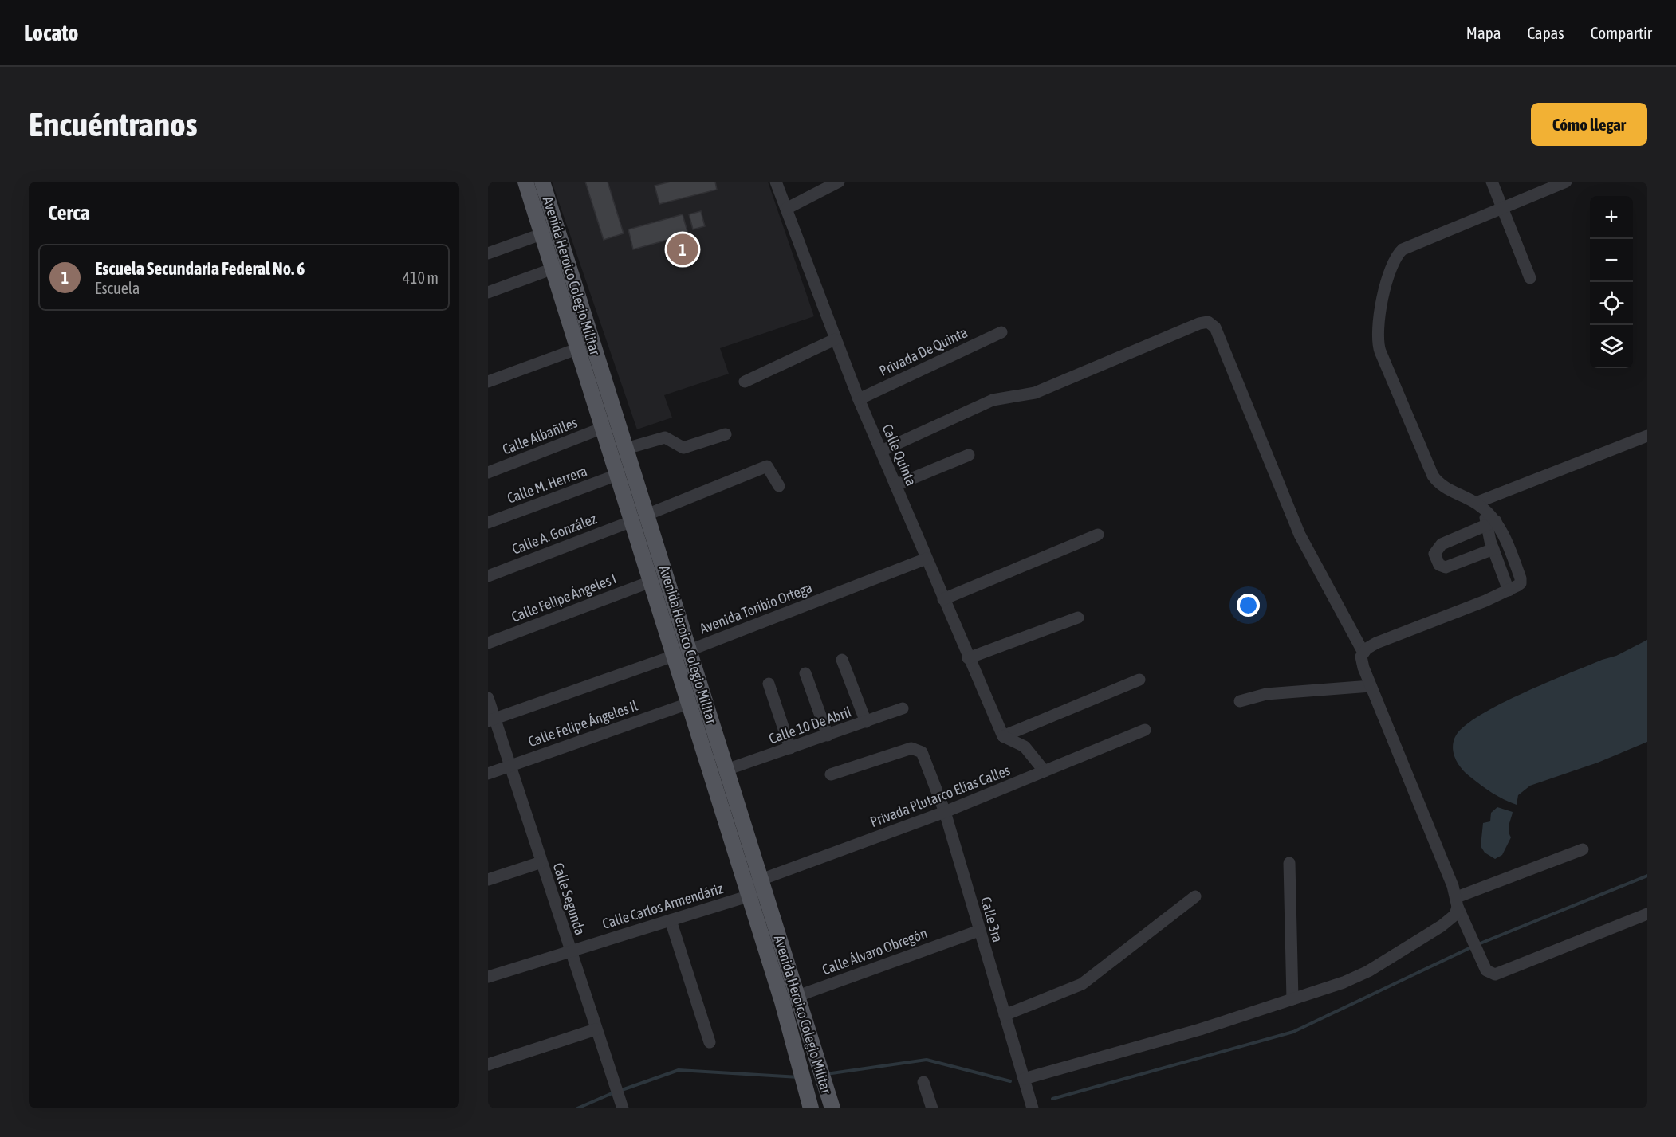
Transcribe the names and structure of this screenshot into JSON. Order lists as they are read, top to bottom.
{
  "streets": {
    "main road": ["Avenida Heroico Colegio Militar"],
    "street": [
      "Privada De Quinta",
      "Calle Albañiles",
      "Calle Quinta",
      "Calle M. Herrera",
      "Calle A. González",
      "Calle Felipe Ángeles I",
      "Avenida Toribio Ortega",
      "Calle Felipe Ángeles Il",
      "Calle 10 De Abril",
      "Privada Plutarco Elías Calles",
      "Calle Segunda",
      "Calle Carlos Armendáriz",
      "Calle 3ra",
      "Calle Álvaro Obregón"
    ]
  },
  "crossings": [
    ["Avenida Heroico Colegio Militar", "Calle Albañiles"],
    ["Avenida Heroico Colegio Militar", "Calle M. Herrera"],
    ["Avenida Heroico Colegio Militar", "Calle A. González"],
    ["Avenida Heroico Colegio Militar", "Calle Felipe Ángeles I"],
    ["Avenida Heroico Colegio Militar", "Avenida Toribio Ortega"],
    ["Avenida Heroico Colegio Militar", "Calle Felipe Ángeles Il"],
    ["Avenida Heroico Colegio Militar", "Calle 10 De Abril"],
    ["Avenida Heroico Colegio Militar", "Privada Plutarco Elías Calles"],
    ["Avenida Heroico Colegio Militar", "Calle Carlos Armendáriz"],
    ["Avenida Heroico Colegio Militar", "Calle Álvaro Obregón"],
    ["Privada De Quinta", "Calle Quinta"],
    ["Calle Quinta", "Avenida Toribio Ortega"],
    ["Avenida Toribio Ortega", "Calle Segunda"],
    ["Calle Felipe Ángeles Il", "Calle Segunda"],
    ["Privada Plutarco Elías Calles", "Calle Carlos Armendáriz"],
    ["Privada Plutarco Elías Calles", "Calle 3ra"],
    ["Calle Segunda", "Calle Carlos Armendáriz"],
    ["Calle 3ra", "Calle Álvaro Obregón"]
  ],
  "page": {
    "header": "Locato",
    "nav": ["Mapa", "Capas", "Compartir"],
    "buttons": "Cómo llegar",
    "title": "Encuéntranos",
    "heading": "Cerca",
    "map_buttons": ["+", "−"],
    "pins": "1",
    "list": [
      {
        "mark": "1",
        "name": "Escuela Secundaria Federal No. 6",
        "note": "Escuela",
        "value": "410 m"
      }
    ]
  }
}
